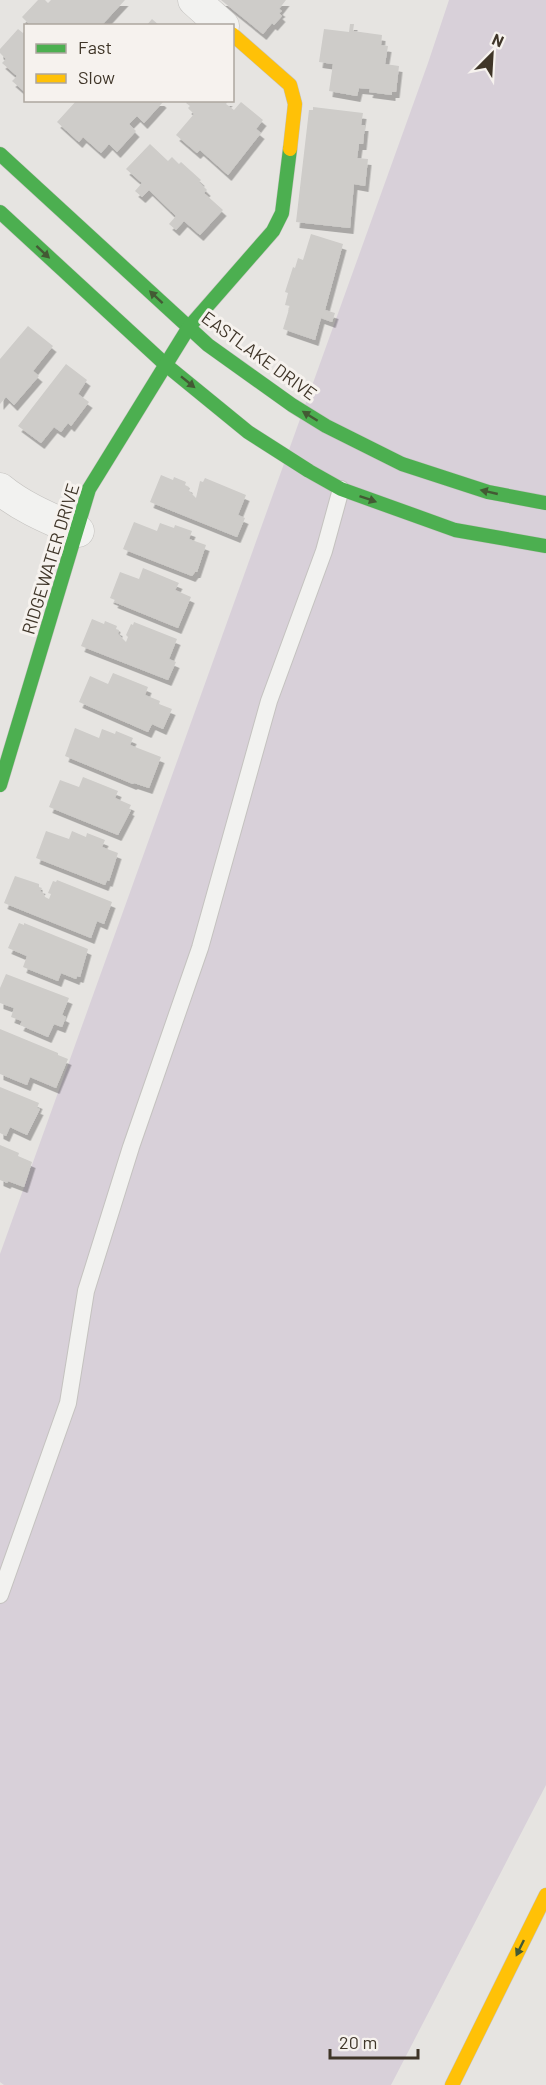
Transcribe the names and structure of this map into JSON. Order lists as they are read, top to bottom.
{
  "streets": {
    "main road": ["EASTLAKE DRIVE", "RIDGEWATER DRIVE"]
  },
  "crossings": [
    ["EASTLAKE DRIVE", "RIDGEWATER DRIVE"]
  ],
  "legend": ["Fast", "Slow"],
  "scale_bar": "20 m",
  "north": "top right"
}
